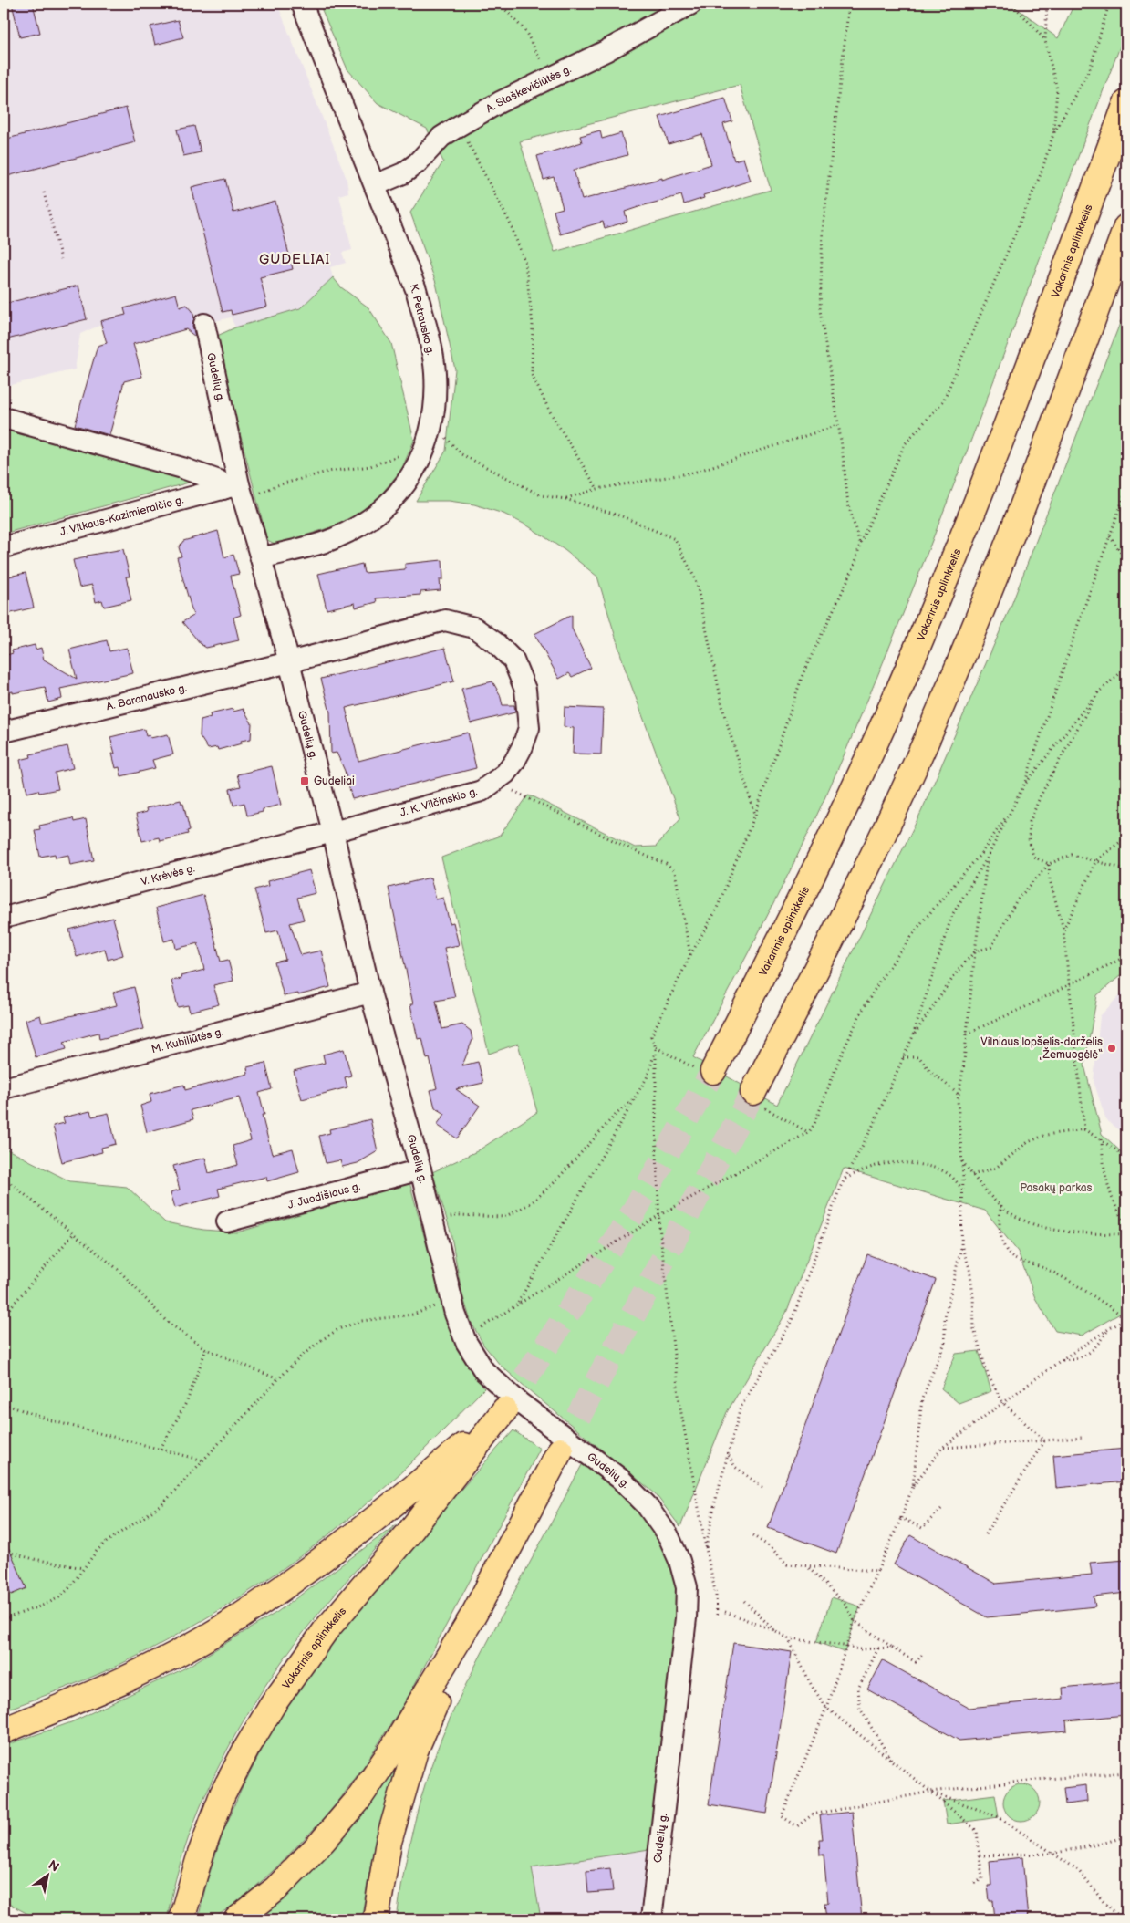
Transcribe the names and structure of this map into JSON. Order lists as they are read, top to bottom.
{
  "streets": {
    "highway": ["Vakarinis aplinkkelis"],
    "street": [
      "A. Staškevičiūtės g.",
      "K. Petrausko g.",
      "Gudelių g.",
      "J. Vitkaus-Kazimieraičio g.",
      "A. Baranausko g.",
      "J. K. Vilčinskio g.",
      "V. Krėvės g.",
      "M. Kubiliūtės g.",
      "J. Juodišiaus g."
    ]
  },
  "crossings": [
    ["A. Staškevičiūtės g.", "K. Petrausko g."],
    ["K. Petrausko g.", "Gudelių g."],
    ["Gudelių g.", "J. Vitkaus-Kazimieraičio g."],
    ["Gudelių g.", "A. Baranausko g."],
    ["Gudelių g.", "J. K. Vilčinskio g."],
    ["Gudelių g.", "V. Krėvės g."],
    ["Gudelių g.", "M. Kubiliūtės g."],
    ["Gudelių g.", "J. Juodišiaus g."],
    ["A. Baranausko g.", "J. K. Vilčinskio g."],
    ["J. K. Vilčinskio g.", "V. Krėvės g."]
  ],
  "districts": ["GUDELIAI"],
  "parks": ["Pasakų parkas"],
  "places": {
    "transit": ["Gudeliai"],
    "other": ["Vilniaus lopšelis-darželis „Žemuogėlė“"]
  },
  "north": "top right"
}
